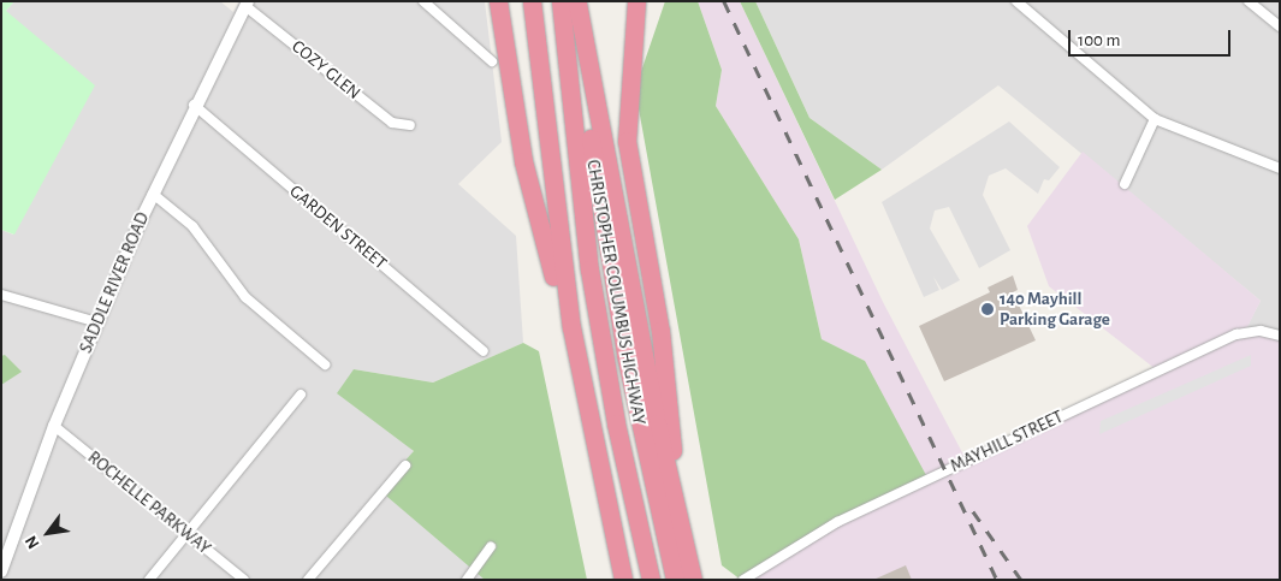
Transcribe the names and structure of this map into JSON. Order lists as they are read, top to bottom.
{
  "streets": {
    "highway": ["CHRISTOPHER COLUMBUS HIGHWAY"],
    "street": [
      "COZY GLEN",
      "GARDEN STREET",
      "SADDLE RIVER ROAD",
      "MAYHILL STREET",
      "ROCHELLE PARKWAY"
    ]
  },
  "crossings": [
    ["COZY GLEN", "SADDLE RIVER ROAD"],
    ["GARDEN STREET", "SADDLE RIVER ROAD"],
    ["SADDLE RIVER ROAD", "ROCHELLE PARKWAY"]
  ],
  "places": ["140 Mayhill Parking Garage"],
  "scale_bar": "100 m",
  "north": "bottom left"
}
